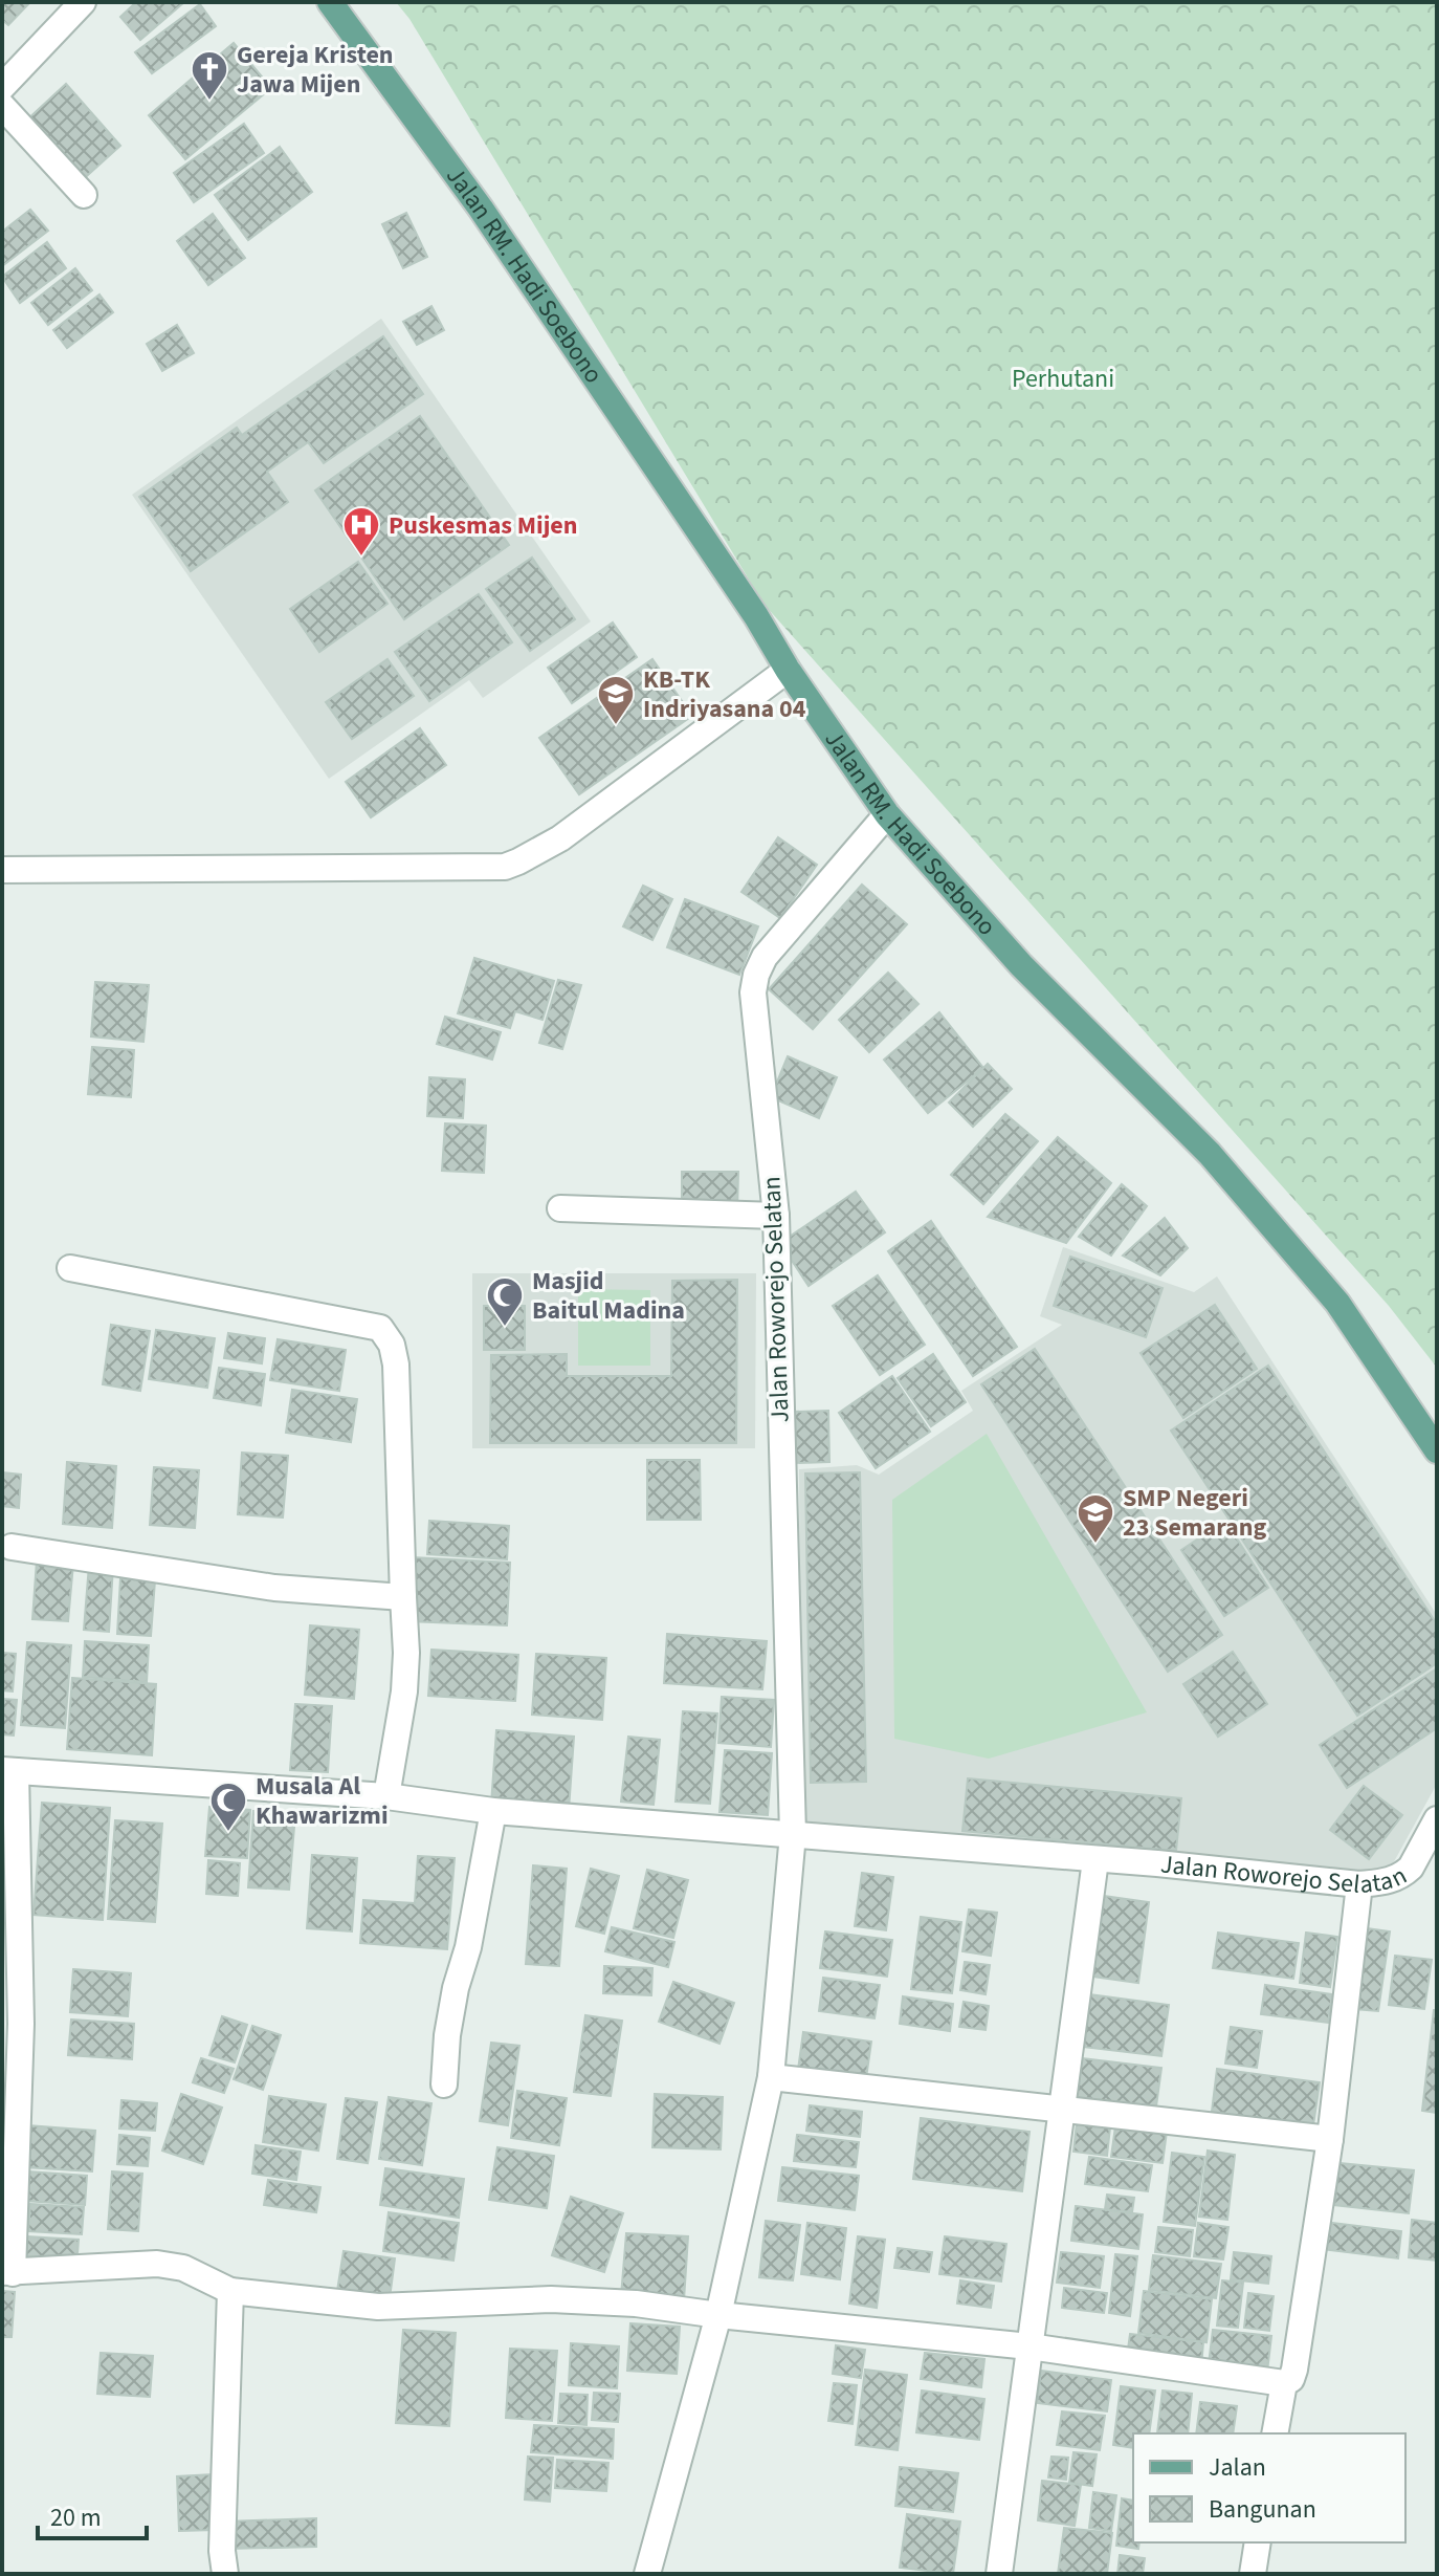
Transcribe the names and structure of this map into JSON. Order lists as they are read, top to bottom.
{
  "streets": {
    "main road": ["Jalan RM. Hadi Soebono"],
    "street": ["Jalan Roworejo Selatan"]
  },
  "crossings": [
    ["Jalan RM. Hadi Soebono", "Jalan Roworejo Selatan"]
  ],
  "parks": ["Perhutani"],
  "places": {
    "church": ["Gereja Kristen Jawa Mijen"],
    "hospital": ["Puskesmas Mijen"],
    "school or university": ["KB-TK Indriyasana 04", "SMP Negeri 23 Semarang"],
    "mosque": ["Masjid Baitul Madina", "Musala Al Khawarizmi"]
  },
  "legend": ["Jalan", "Bangunan"],
  "scale_bar": "20 m"
}
